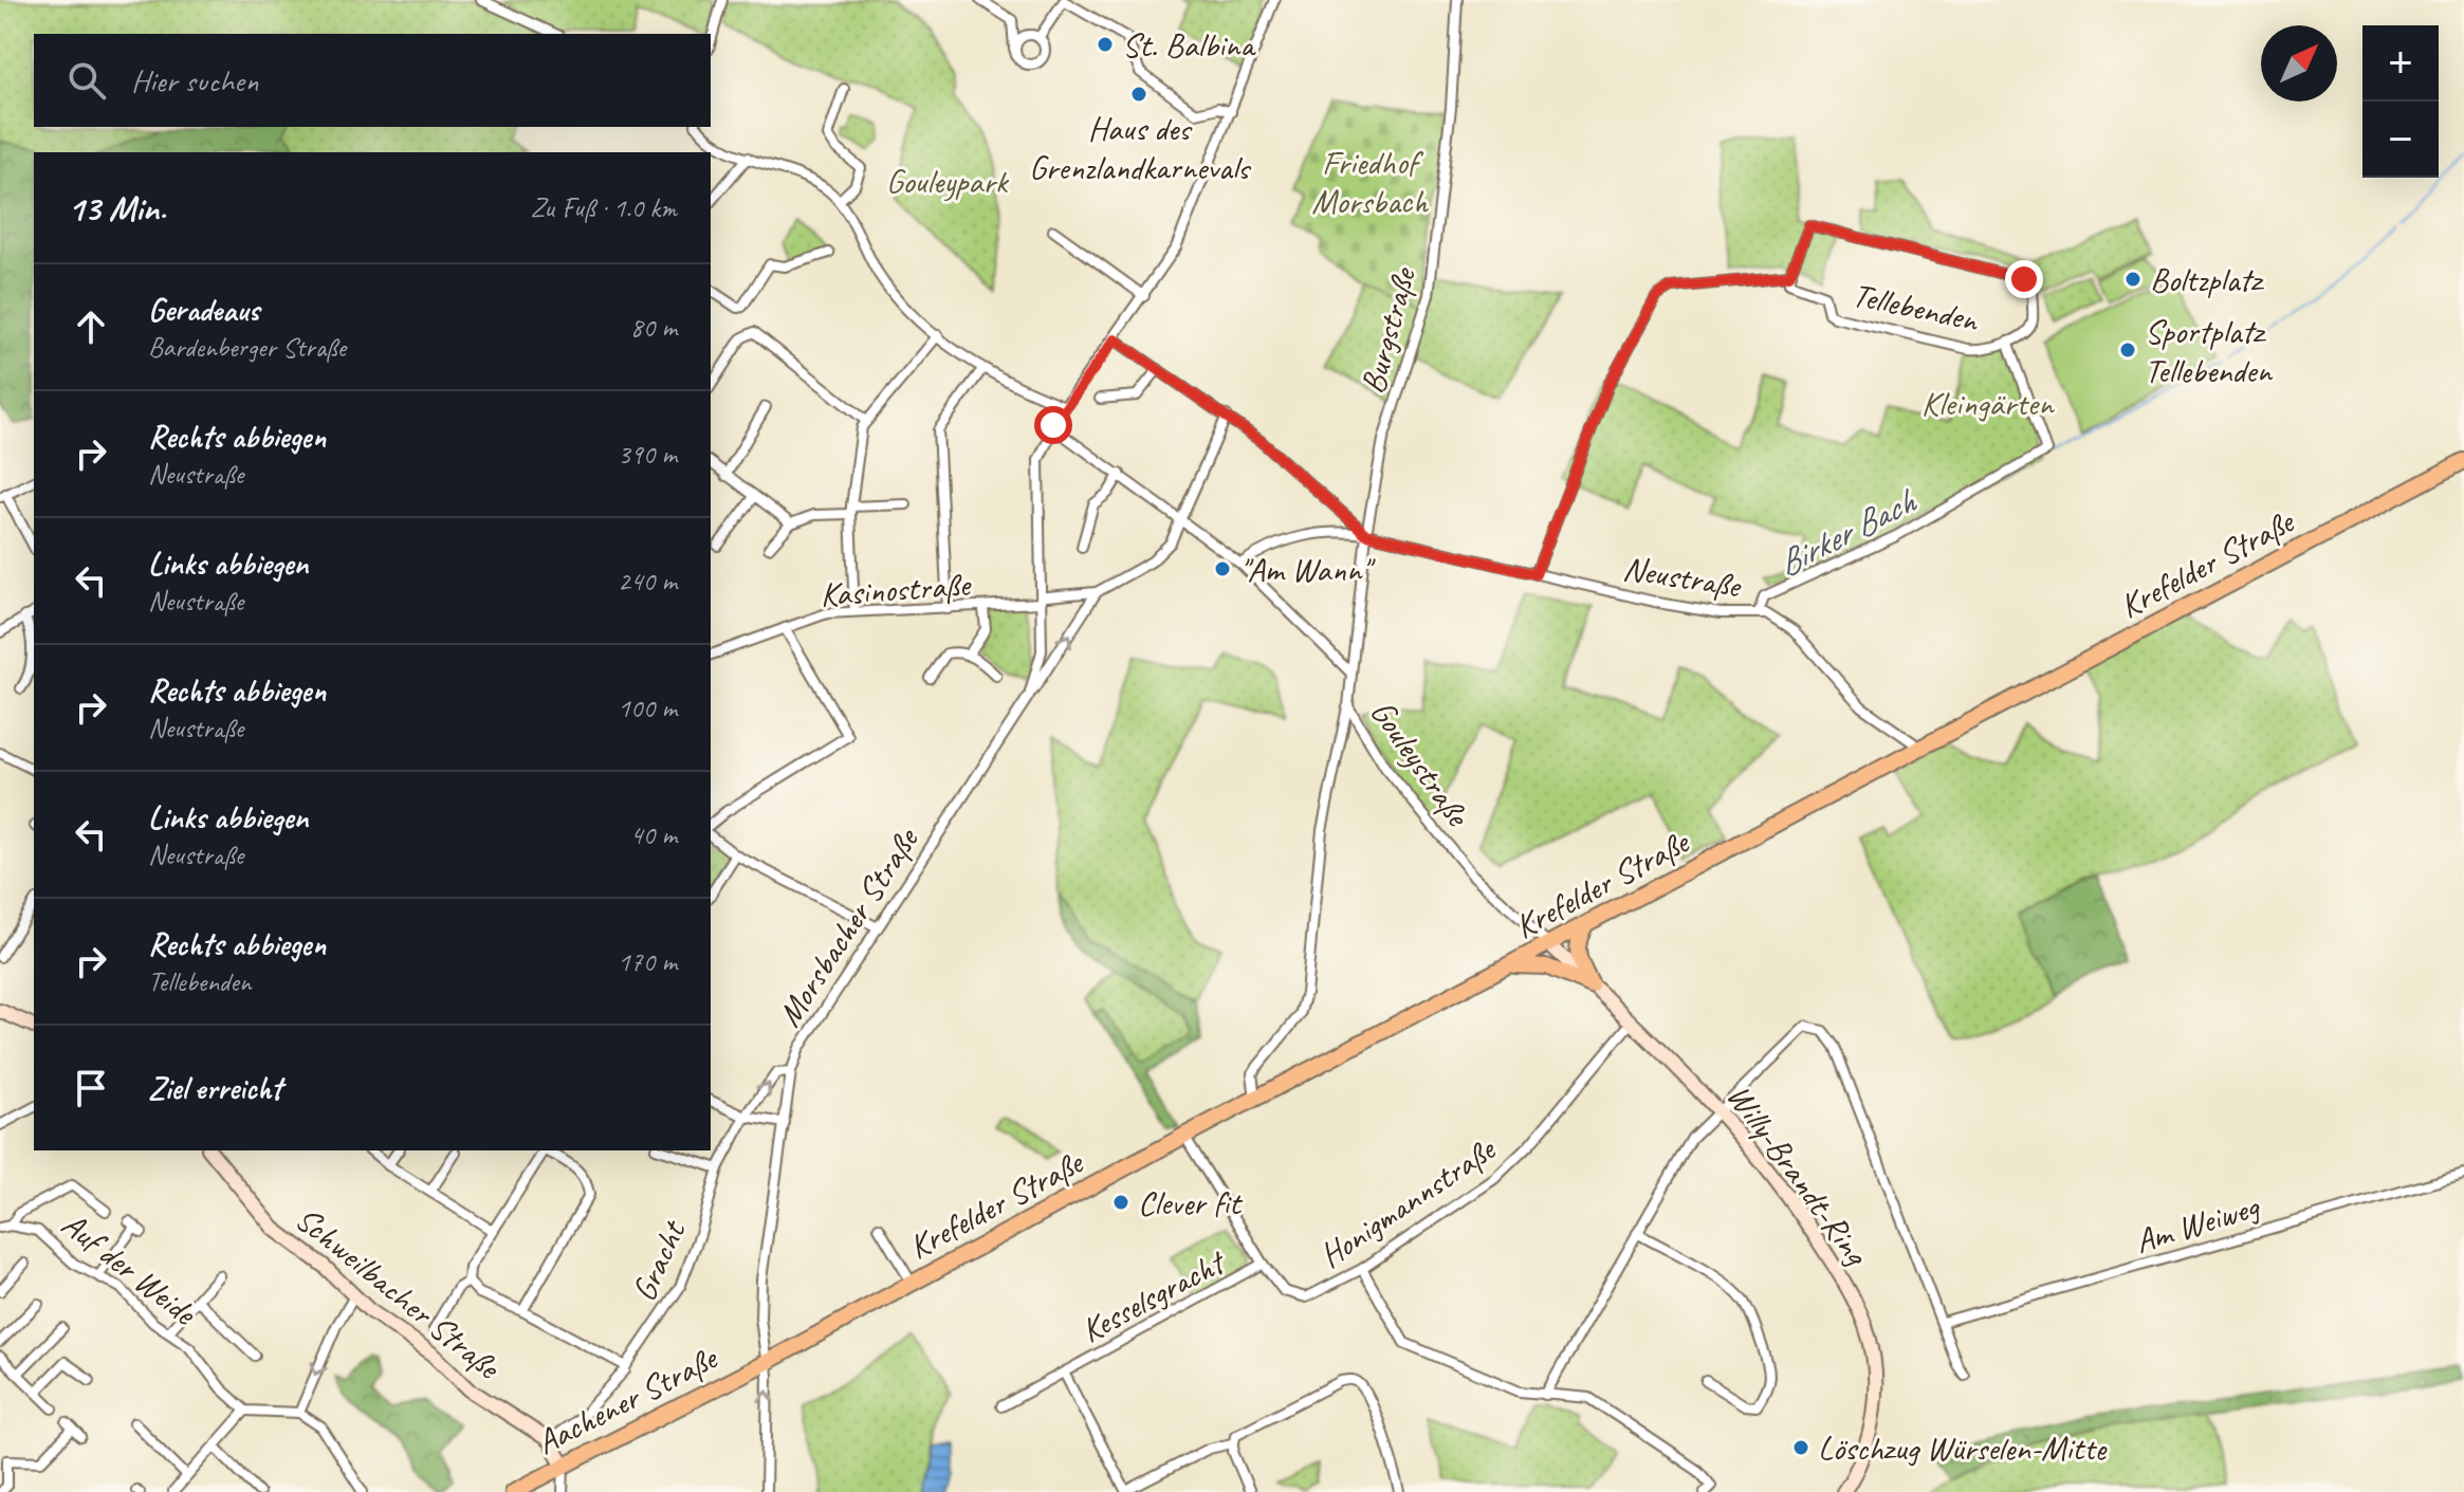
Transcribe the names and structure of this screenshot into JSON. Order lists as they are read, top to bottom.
{
  "streets": {
    "main road": [
      "Krefelder Straße",
      "Willy-Brandt-Ring",
      "Schweilbacher Straße",
      "Aachener Straße"
    ],
    "street": [
      "Tellebenden",
      "Burgstraße",
      "Neustraße",
      "Kasinostraße",
      "Gouleystraße",
      "Morsbacher Straße",
      "Honigmannstraße",
      "Am Weiweg",
      "Gracht",
      "Auf der Weide",
      "Kesselsgracht"
    ]
  },
  "crossings": [
    ["Tellebenden", "Neustraße"],
    ["Burgstraße", "Neustraße"],
    ["Burgstraße", "Gouleystraße"],
    ["Krefelder Straße", "Neustraße"],
    ["Krefelder Straße", "Gouleystraße"],
    ["Krefelder Straße", "Morsbacher Straße"],
    ["Krefelder Straße", "Willy-Brandt-Ring"],
    ["Krefelder Straße", "Honigmannstraße"],
    ["Krefelder Straße", "Aachener Straße"],
    ["Neustraße", "Morsbacher Straße"],
    ["Kasinostraße", "Morsbacher Straße"],
    ["Gouleystraße", "Morsbacher Straße"],
    ["Gouleystraße", "Willy-Brandt-Ring"],
    ["Morsbacher Straße", "Gracht"],
    ["Morsbacher Straße", "Aachener Straße"],
    ["Willy-Brandt-Ring", "Honigmannstraße"],
    ["Honigmannstraße", "Kesselsgracht"],
    ["Gracht", "Schweilbacher Straße"],
    ["Schweilbacher Straße", "Aachener Straße"]
  ],
  "water": ["Birker Bach"],
  "parks": ["Friedhof Morsbach", "Gouleypark", "Kleingärten"],
  "places": [
    "St. Balbina",
    "Haus des Grenzlandkarnevals",
    "Boltzplatz",
    "Sportplatz Tellebenden",
    "\"Am Wann\"",
    "Clever fit",
    "Löschzug Würselen-Mitte"
  ],
  "north": "top right",
  "page": {
    "map_buttons": ["+", "−"],
    "search": "Hier suchen",
    "heading": ["13 Min.", "Zu Fuß · 1.0 km"],
    "list": [
      ["Geradeaus", "Bardenberger Straße", "80 m"],
      ["Rechts abbiegen", "Neustraße", "390 m"],
      ["Links abbiegen", "Neustraße", "240 m"],
      ["Rechts abbiegen", "Neustraße", "100 m"],
      ["Links abbiegen", "Neustraße", "40 m"],
      ["Rechts abbiegen", "Tellebenden", "170 m"],
      "Ziel erreicht"
    ]
  }
}
